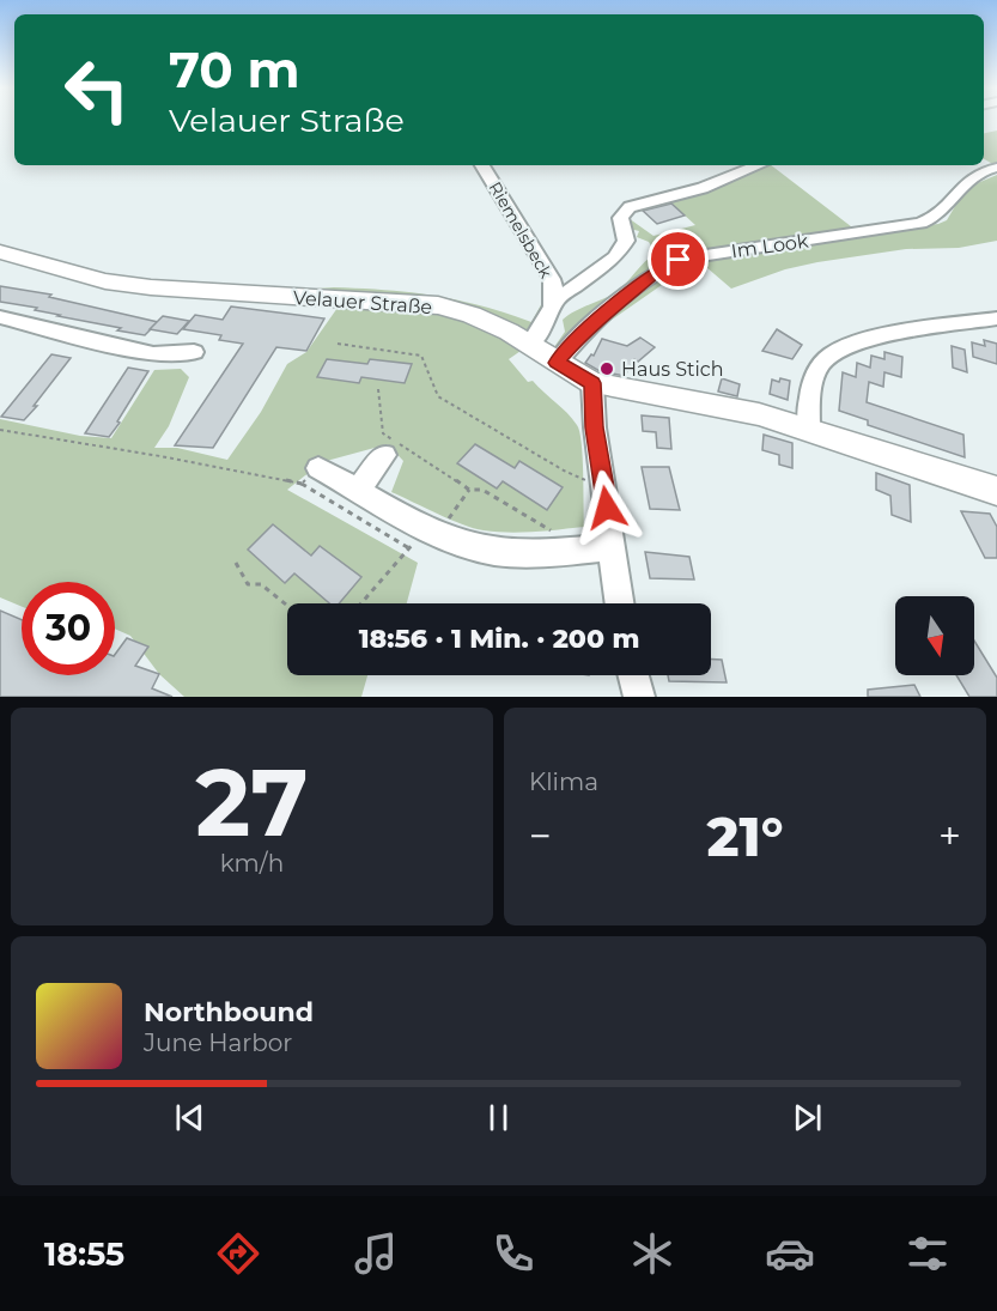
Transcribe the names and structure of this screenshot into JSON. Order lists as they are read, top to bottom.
{
  "streets": {
    "main road": ["Velauer Straße"],
    "street": ["Riemelsbeck", "Im Look"]
  },
  "crossings": [
    ["Riemelsbeck", "Velauer Straße"],
    ["Im Look", "Velauer Straße"]
  ],
  "places": ["Haus Stich"],
  "north": "bottom",
  "page": {
    "turn": ["70 m", "Velauer Straße"],
    "limit": "30",
    "trip": "18:56 · 1 Min. · 200 m",
    "tile": [
      ["27", "km/h"],
      "Klima"
    ],
    "heat": ["−", "21°", "+"],
    "song": ["Northbound", "June Harbor"],
    "tabs": "18:55"
  }
}
